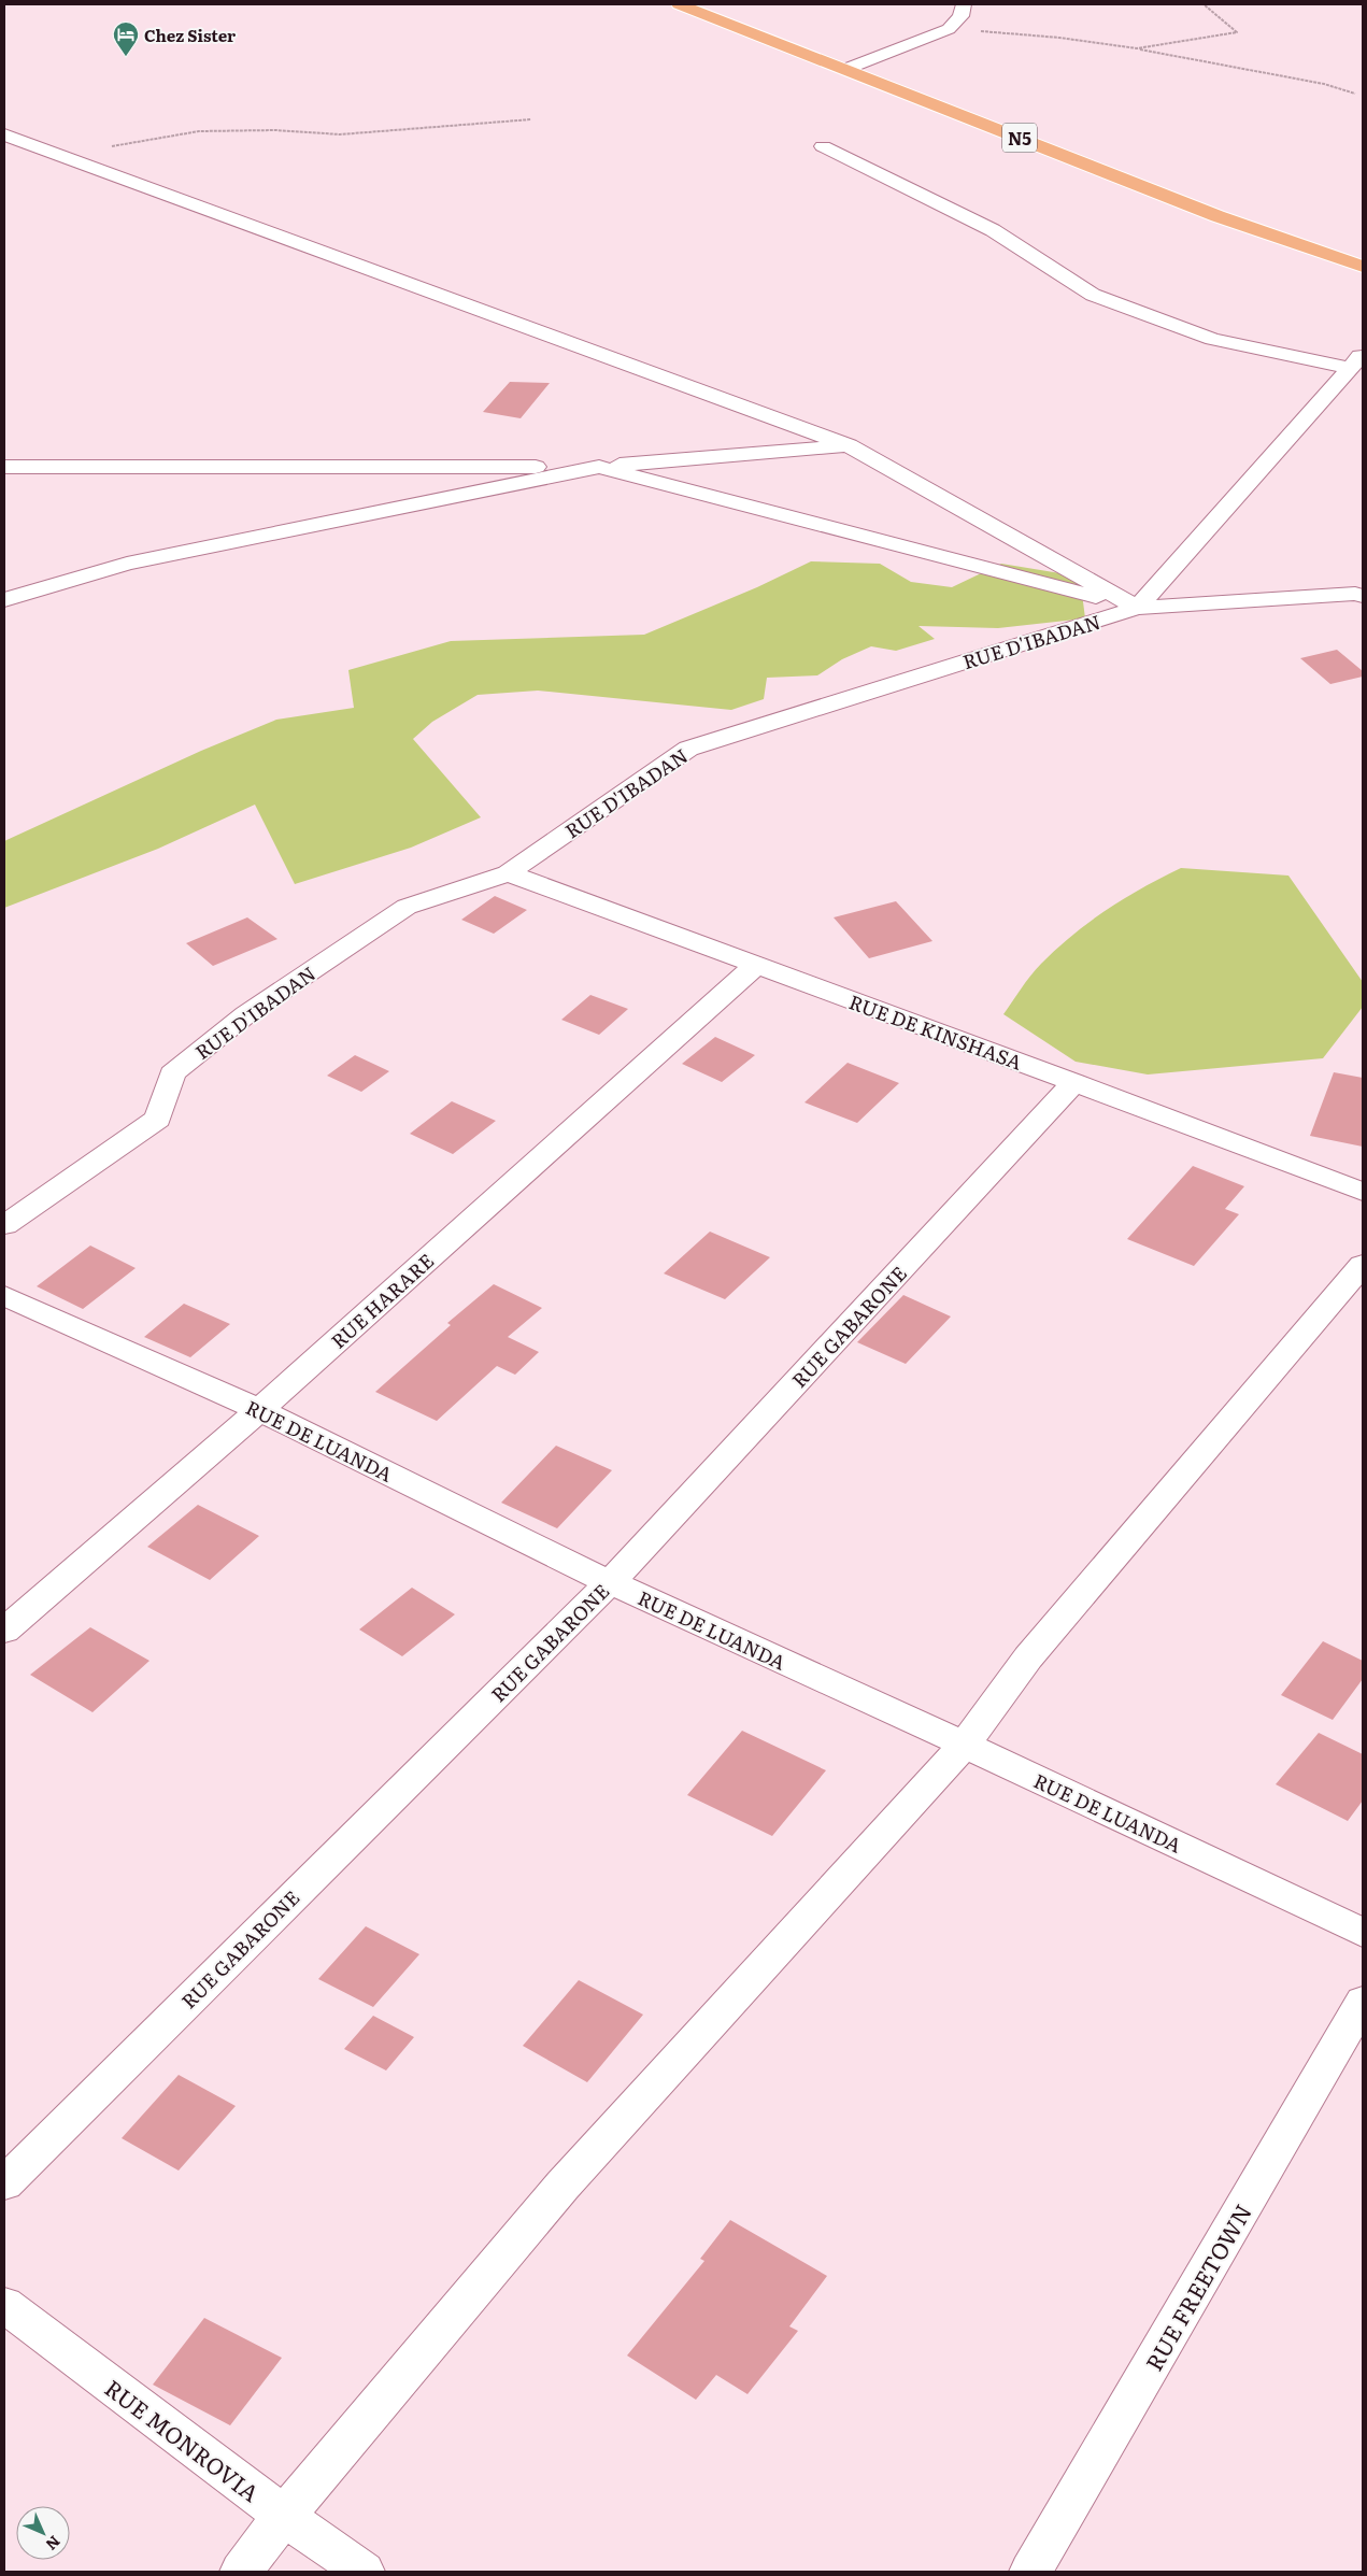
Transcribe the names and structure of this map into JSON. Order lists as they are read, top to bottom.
{
  "streets": {
    "highway": ["N5"],
    "street": [
      "RUE D'IBADAN",
      "RUE DE KINSHASA",
      "RUE HARARE",
      "RUE GABARONE",
      "RUE DE LUANDA",
      "RUE FREETOWN",
      "RUE MONROVIA"
    ]
  },
  "crossings": [
    ["RUE D'IBADAN", "RUE DE KINSHASA"],
    ["RUE DE KINSHASA", "RUE HARARE"],
    ["RUE DE KINSHASA", "RUE GABARONE"],
    ["RUE HARARE", "RUE DE LUANDA"],
    ["RUE GABARONE", "RUE DE LUANDA"]
  ],
  "places": {
    "hotel": ["Chez Sister"]
  },
  "north": "bottom right"
}
